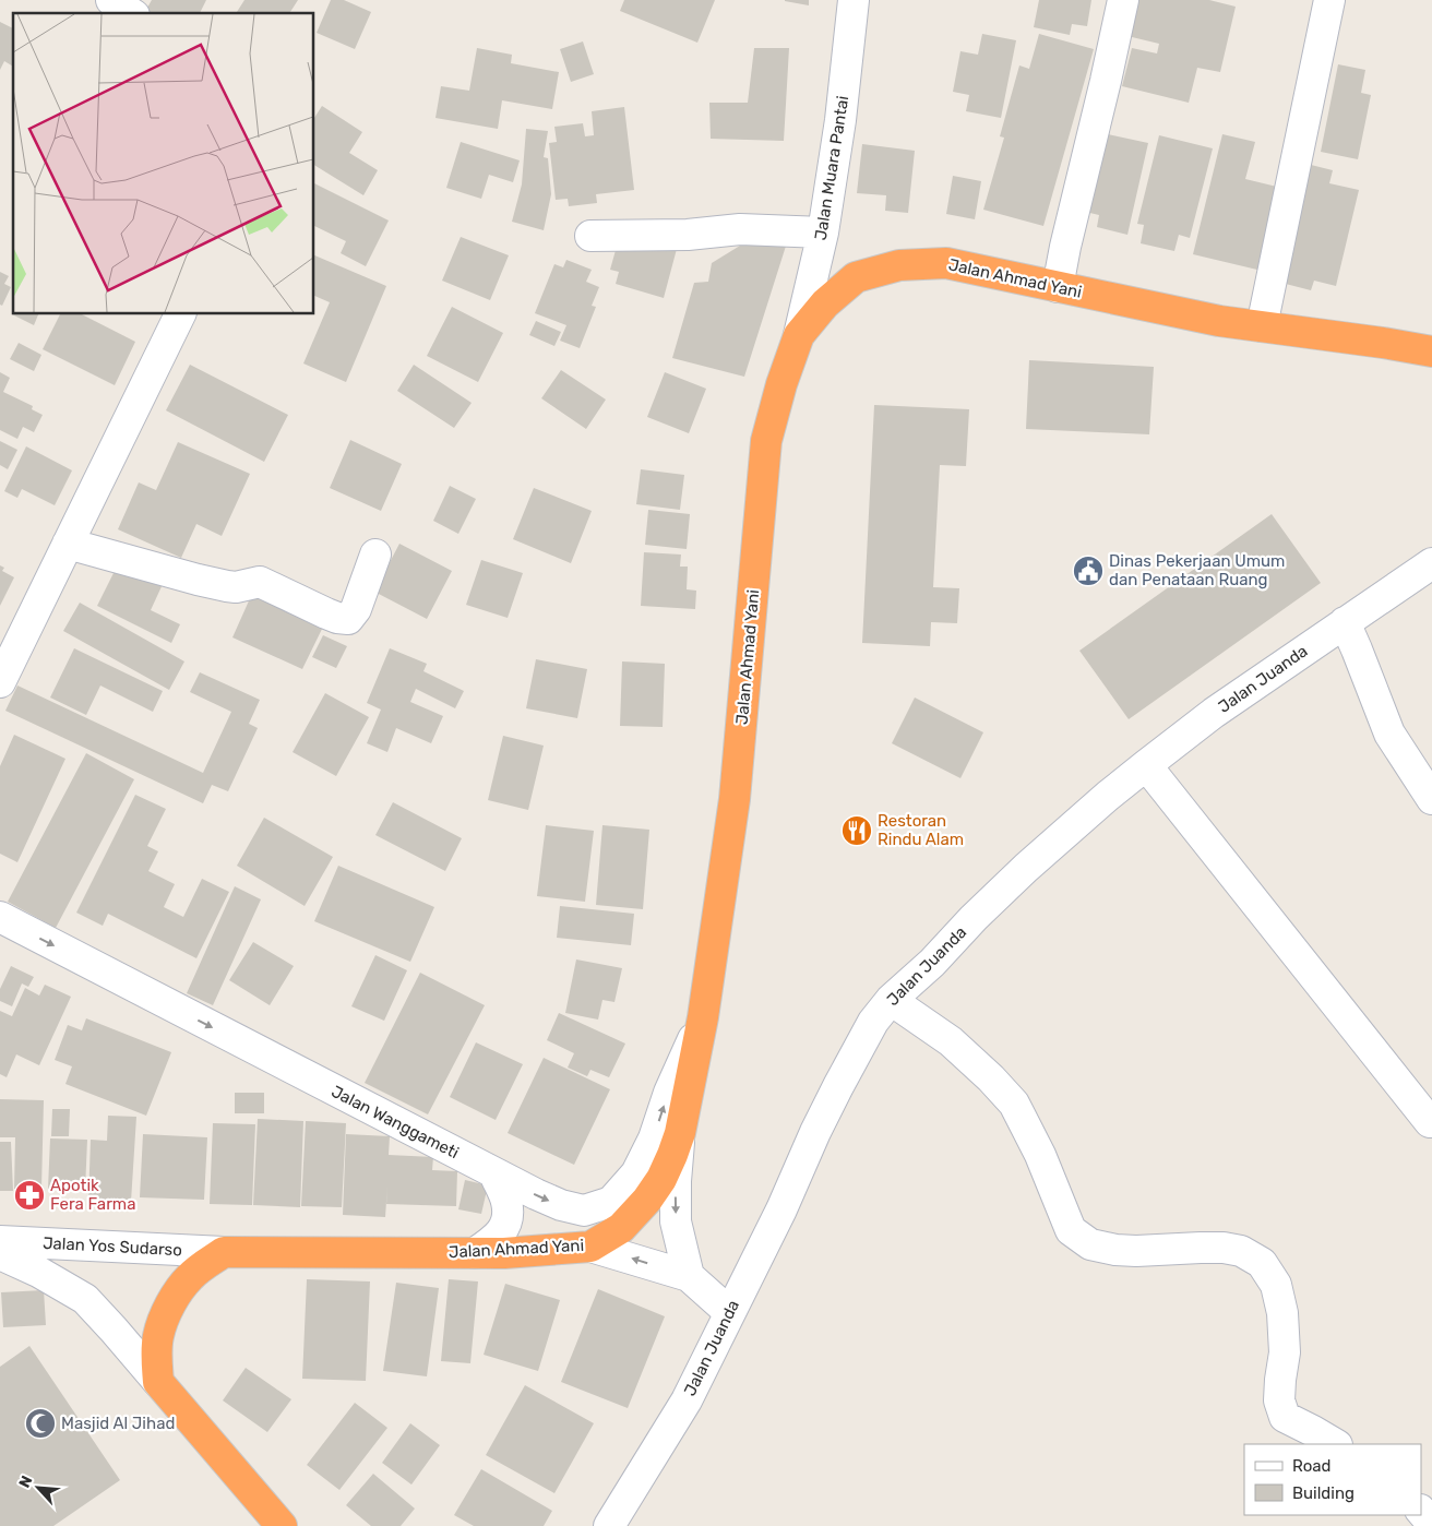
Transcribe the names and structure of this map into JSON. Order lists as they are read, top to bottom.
{
  "streets": {
    "highway": ["Jalan Ahmad Yani"],
    "street": [
      "Jalan Muara Pantai",
      "Jalan Juanda",
      "Jalan Wanggameti",
      "Jalan Yos Sudarso"
    ]
  },
  "crossings": [
    ["Jalan Muara Pantai", "Jalan Ahmad Yani"],
    ["Jalan Ahmad Yani", "Jalan Wanggameti"],
    ["Jalan Ahmad Yani", "Jalan Yos Sudarso"]
  ],
  "places": {
    "public building": ["Dinas Pekerjaan Umum dan Penataan Ruang"],
    "restaurant": ["Restoran Rindu Alam"],
    "pharmacy": ["Apotik Fera Farma"],
    "mosque": ["Masjid Al Jihad"]
  },
  "legend": ["Road", "Building"],
  "north": "top left"
}
